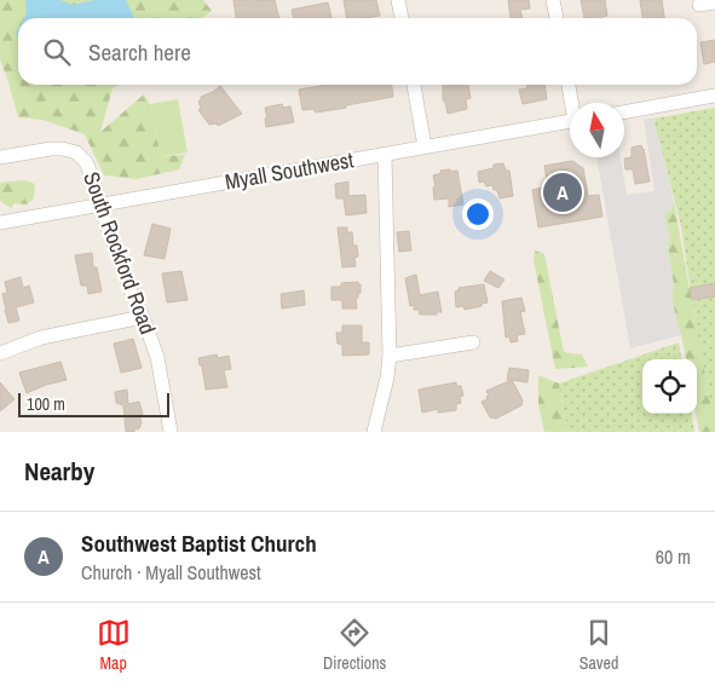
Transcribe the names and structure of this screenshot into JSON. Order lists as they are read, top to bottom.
{
  "streets": {
    "street": ["Myall Southwest", "South Rockford Road"]
  },
  "crossings": [
    ["Myall Southwest", "South Rockford Road"]
  ],
  "scale_bar": "100 m",
  "north": "top",
  "page": {
    "search": "Search here",
    "pins": "A",
    "scale": "100 m",
    "heading": "Nearby",
    "list": [
      {
        "mark": "A",
        "name": "Southwest Baptist Church",
        "note": "Church · Myall Southwest",
        "value": "60 m"
      }
    ],
    "nav": ["Map", "Directions", "Saved"]
  }
}
